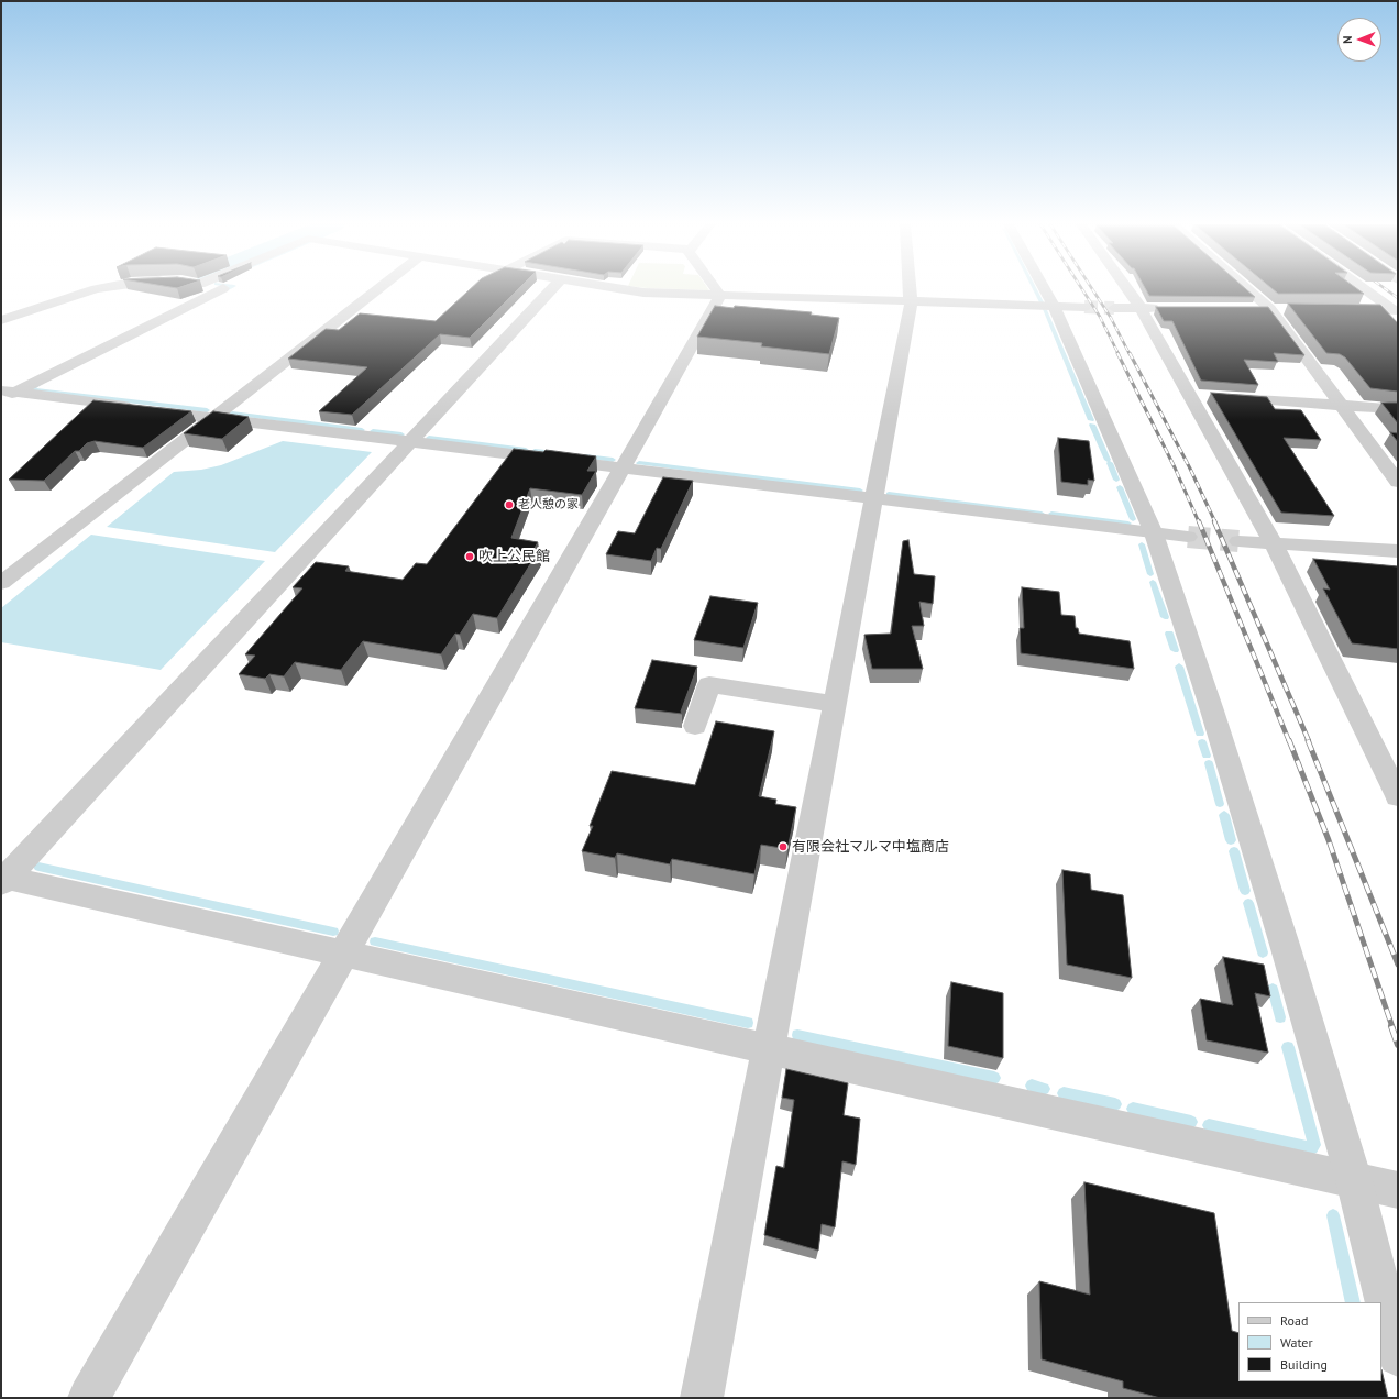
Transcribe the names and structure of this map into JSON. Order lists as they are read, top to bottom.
{
  "places": ["老人憩の家", "吹上公民館", "有限会社マルマ中塩商店"],
  "legend": ["Road", "Water", "Building"],
  "north": "left"
}
